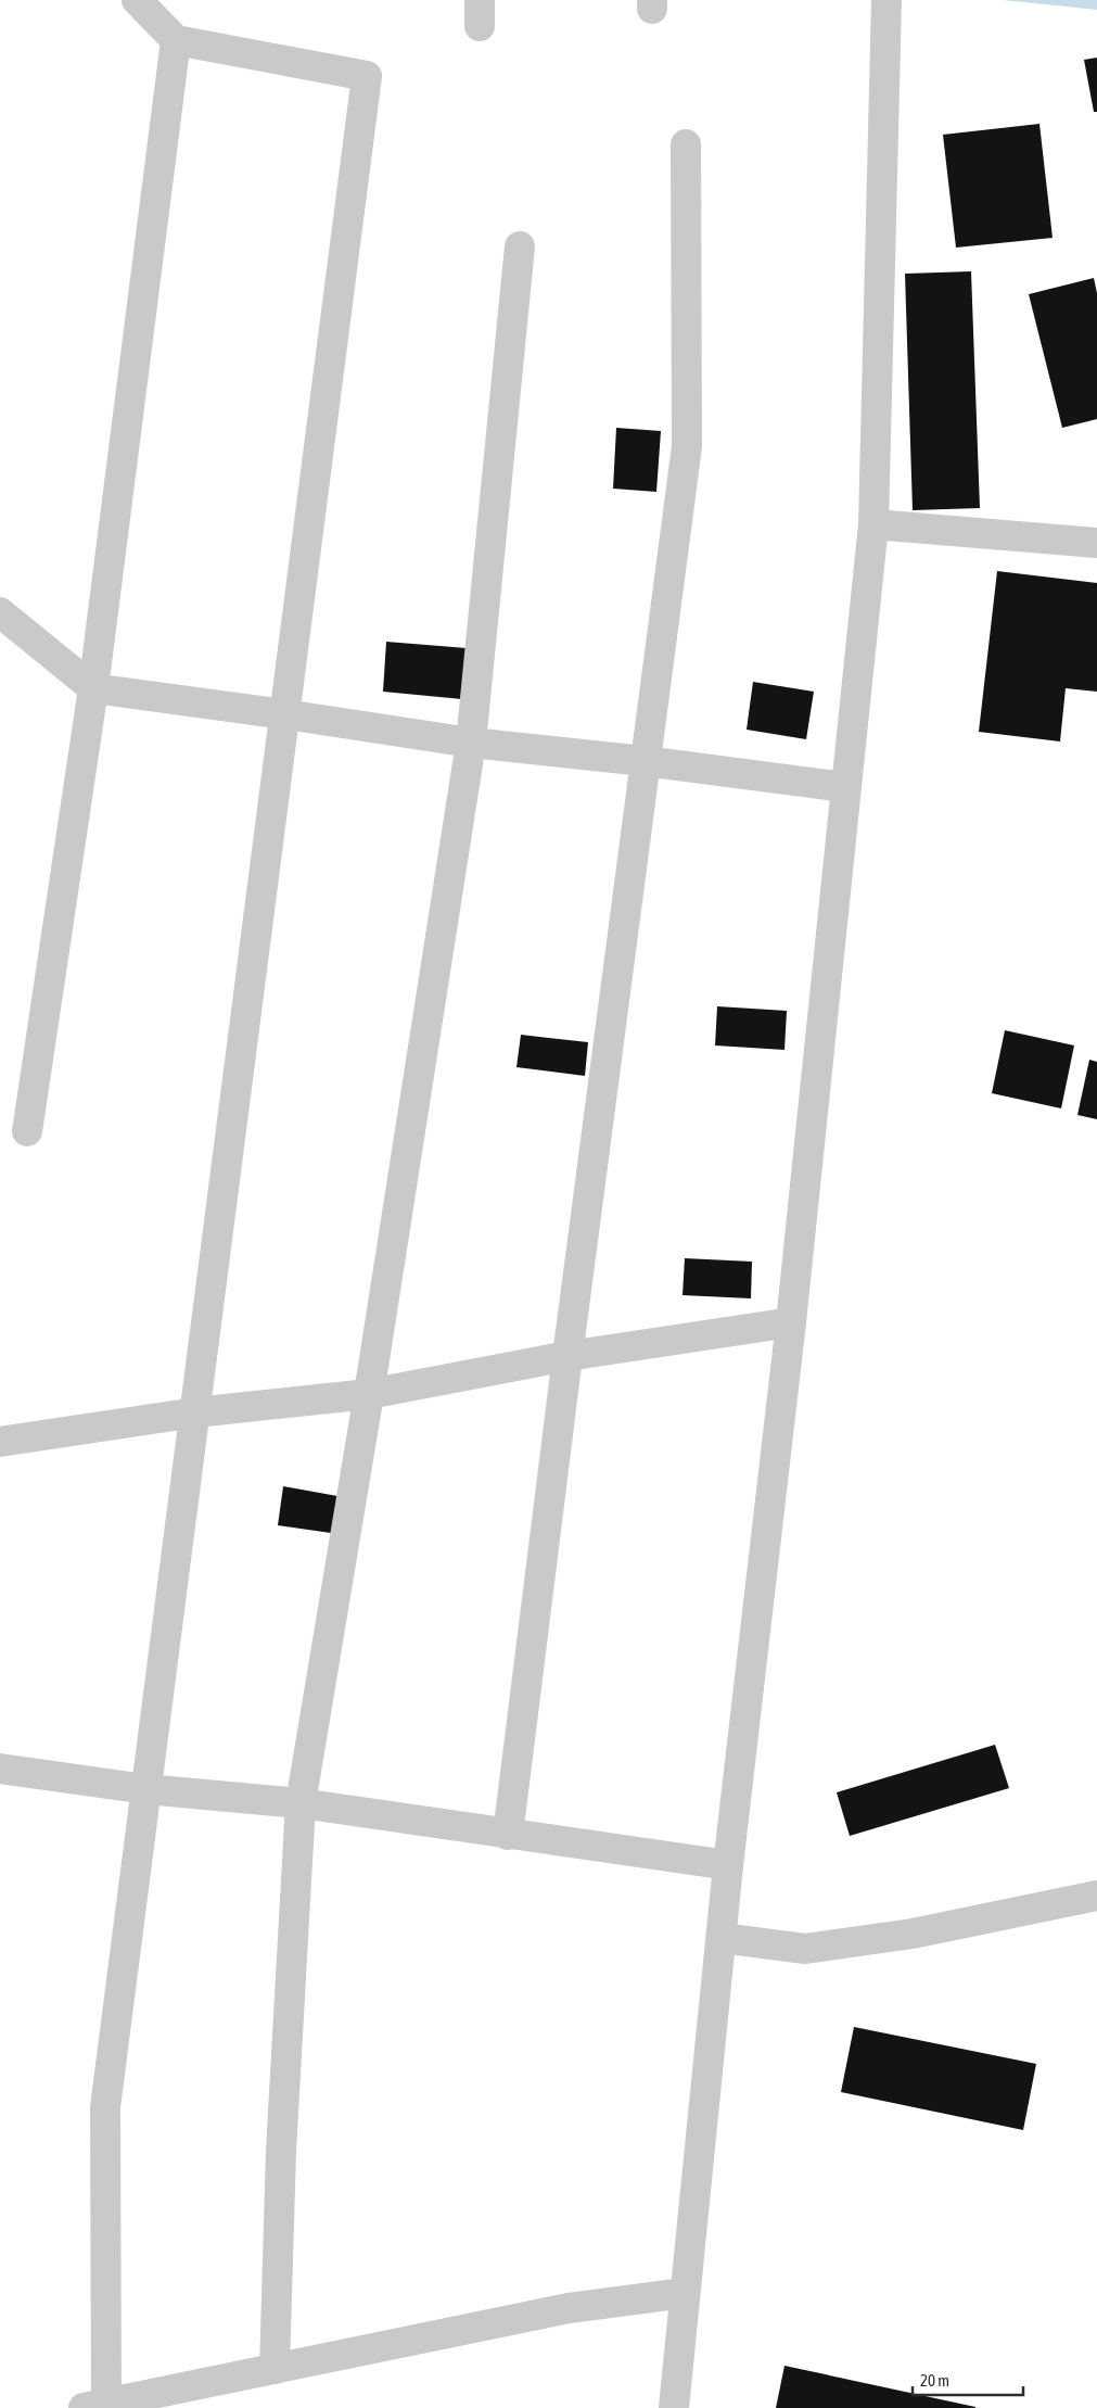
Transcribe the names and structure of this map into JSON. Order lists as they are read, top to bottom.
{
  "scale_bar": "20 m"
}
